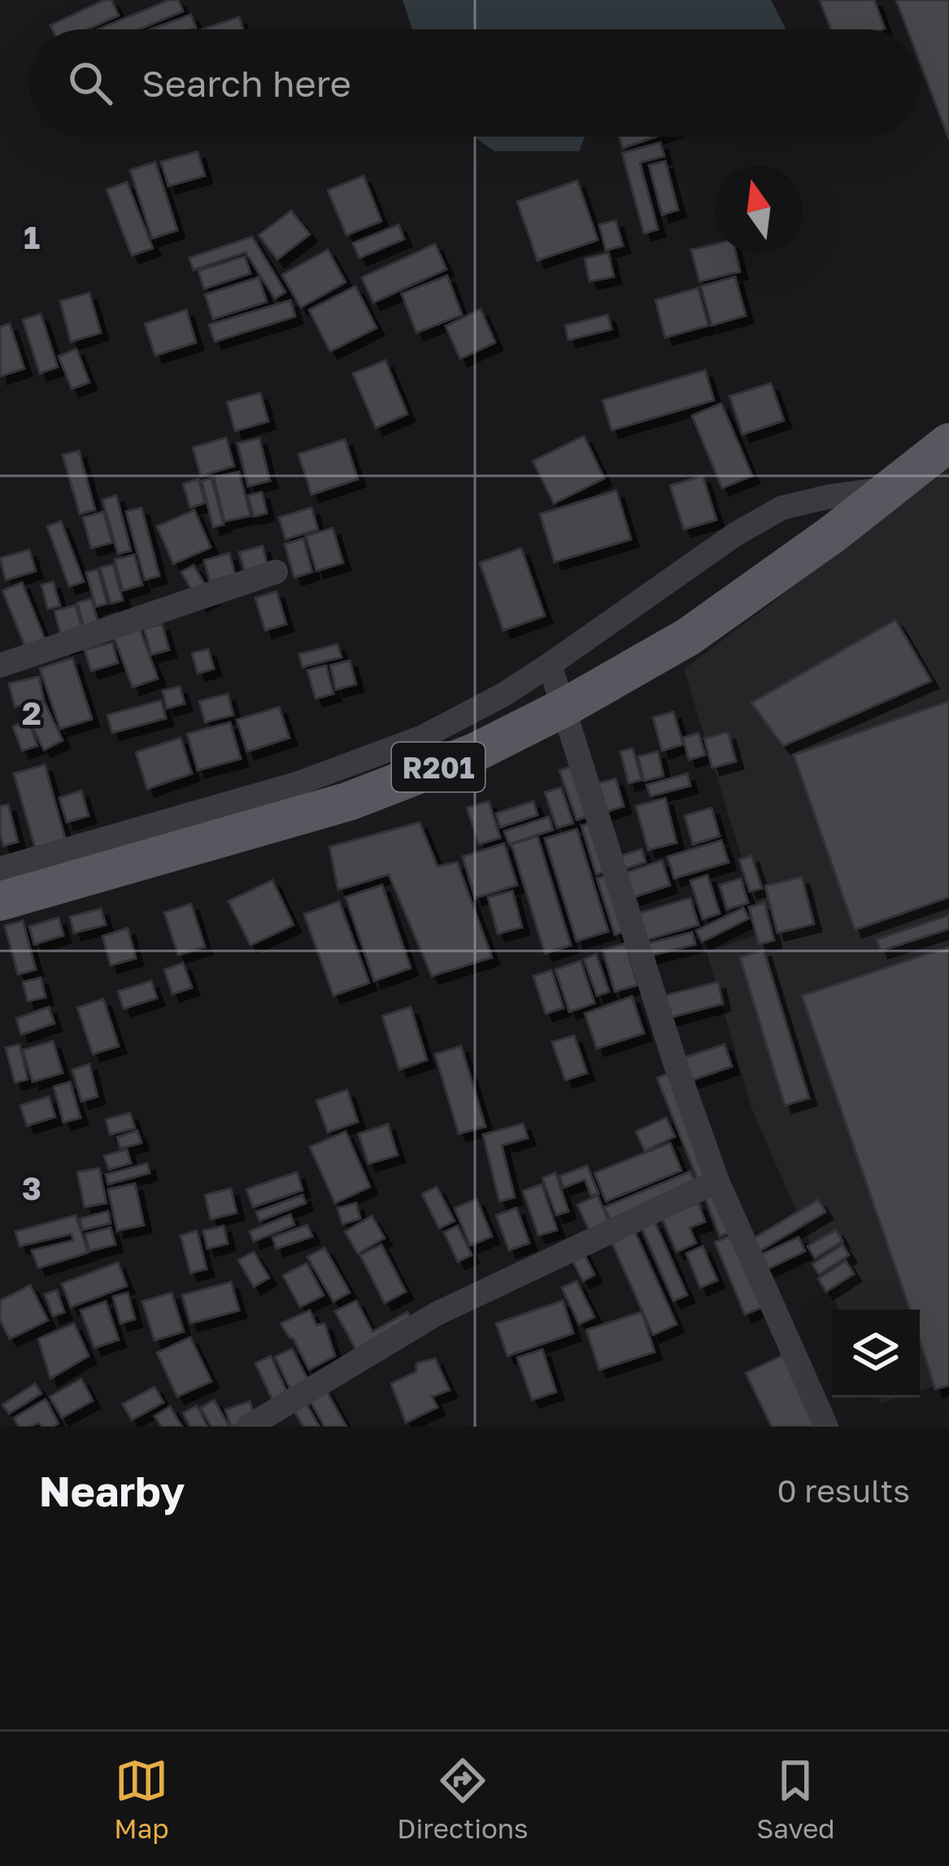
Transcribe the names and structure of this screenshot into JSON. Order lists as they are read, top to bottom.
{
  "streets": {
    "main road": ["R201"]
  },
  "north": "top",
  "page": {
    "search": "Search here",
    "heading": ["Nearby", "0 results"],
    "nav": ["Map", "Directions", "Saved"]
  },
  "grid": {
    "rows": ["1", "2", "3"]
  }
}
